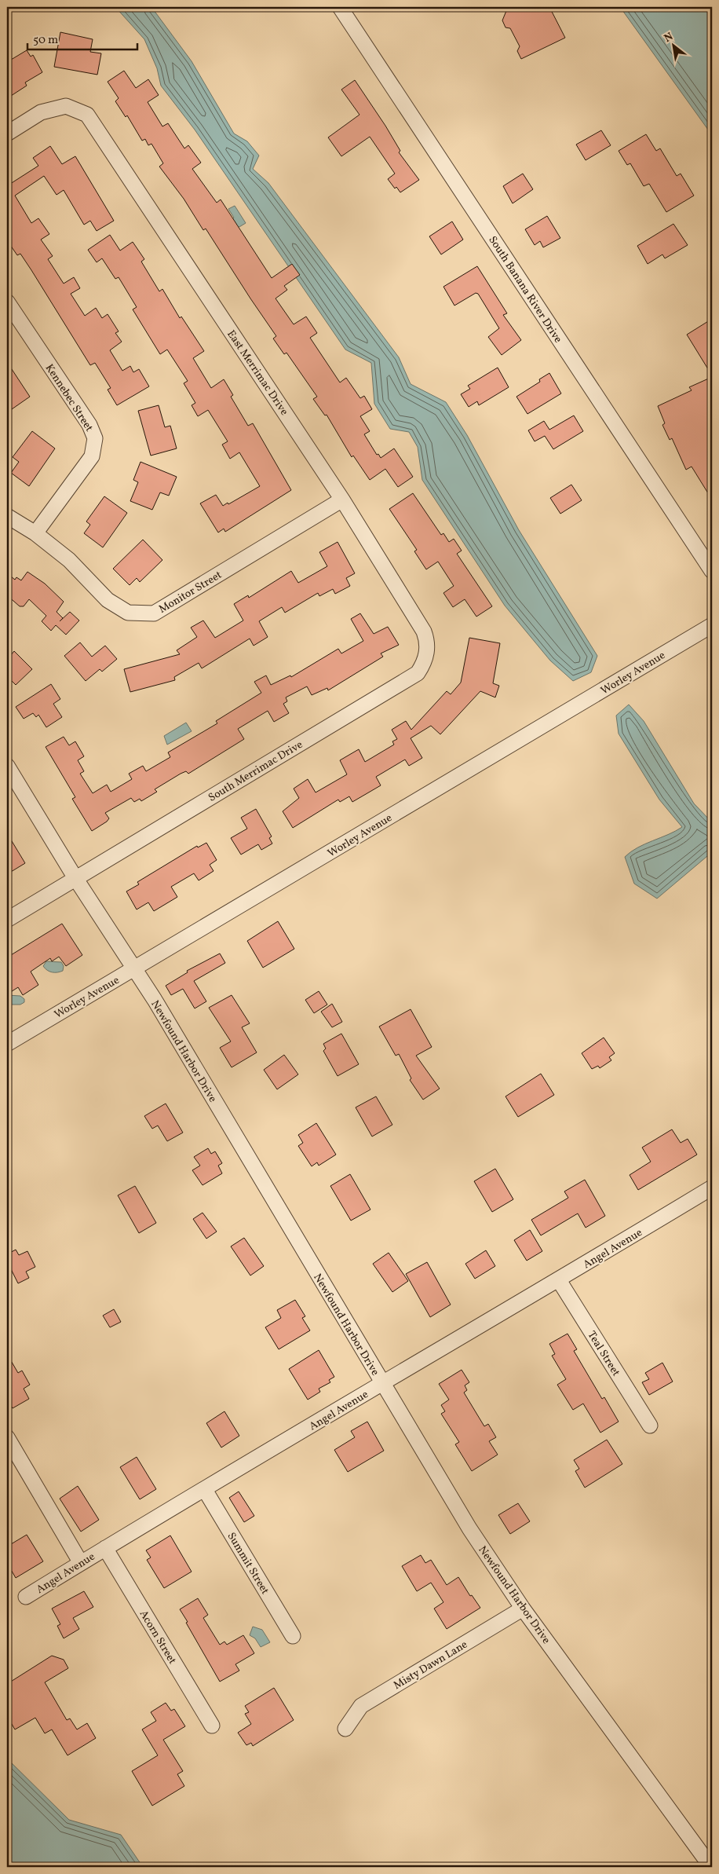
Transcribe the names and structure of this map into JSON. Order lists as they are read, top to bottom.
{
  "streets": {
    "street": [
      "South Banana River Drive",
      "East Merrimac Drive",
      "Kennebec Street",
      "Monitor Street",
      "Worley Avenue",
      "South Merrimac Drive",
      "Newfound Harbor Drive",
      "Angel Avenue",
      "Teal Street",
      "Summit Street",
      "Acorn Street",
      "Misty Dawn Lane"
    ]
  },
  "crossings": [
    ["East Merrimac Drive", "Monitor Street"],
    ["East Merrimac Drive", "South Merrimac Drive"],
    ["Kennebec Street", "Monitor Street"],
    ["Worley Avenue", "Newfound Harbor Drive"],
    ["South Merrimac Drive", "Newfound Harbor Drive"],
    ["Newfound Harbor Drive", "Angel Avenue"],
    ["Newfound Harbor Drive", "Misty Dawn Lane"],
    ["Angel Avenue", "Teal Street"],
    ["Angel Avenue", "Summit Street"],
    ["Angel Avenue", "Acorn Street"]
  ],
  "scale_bar": "50 m",
  "north": "top left"
}
